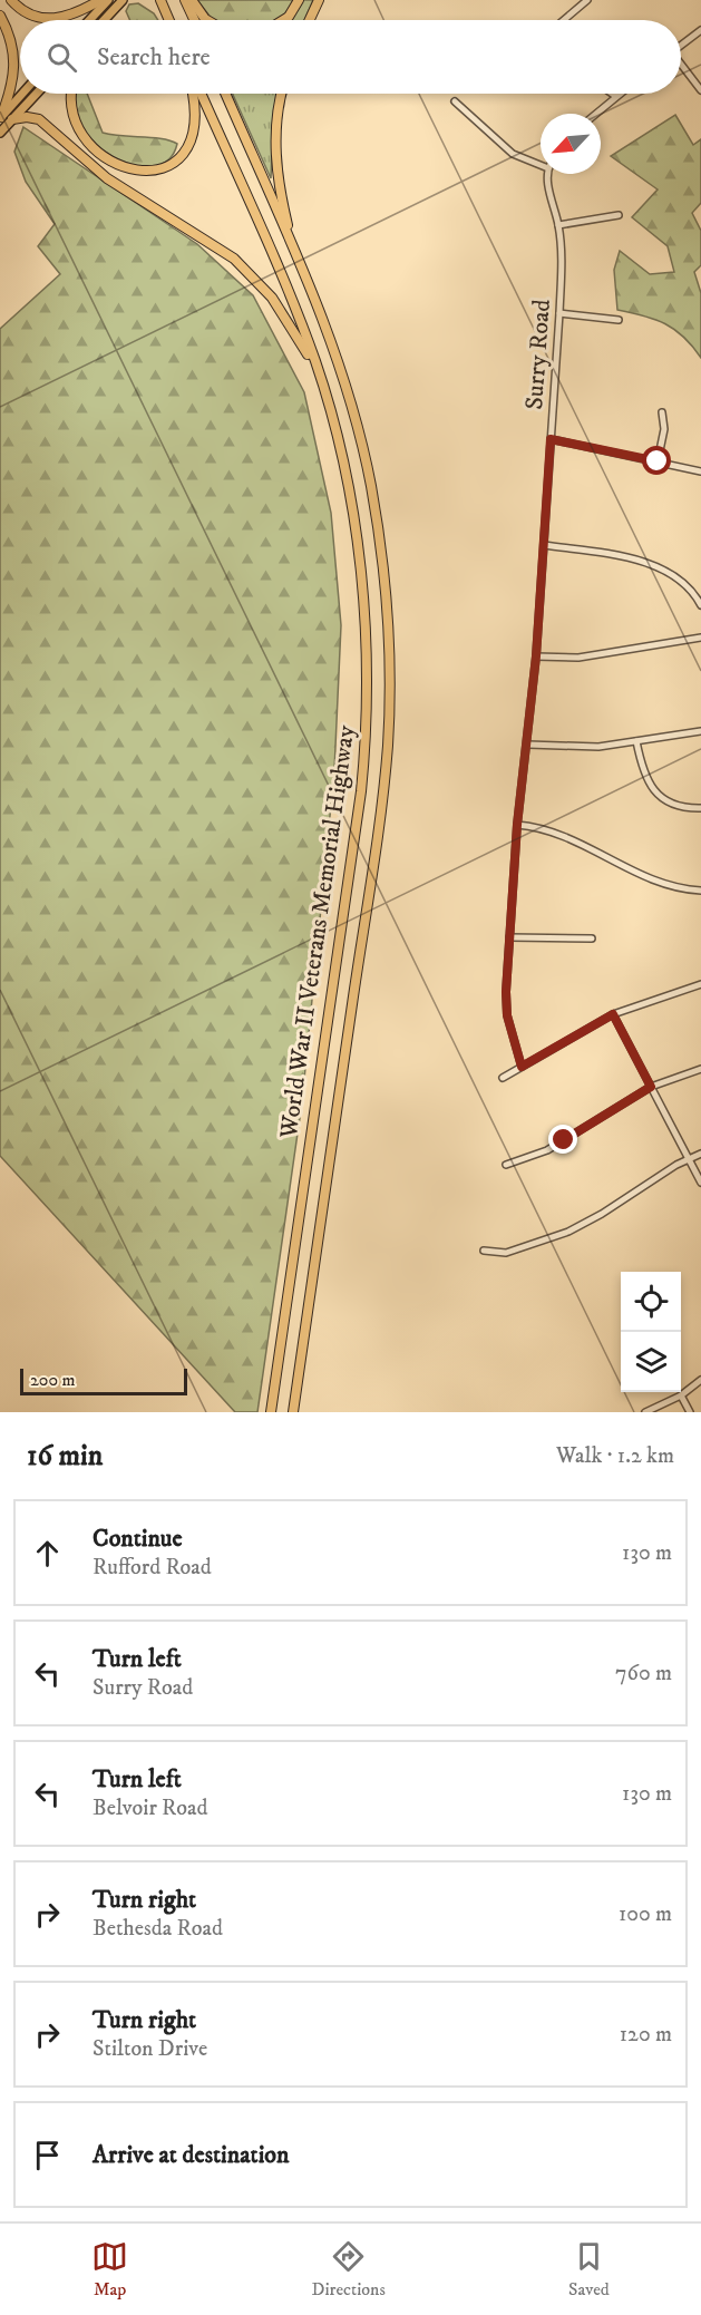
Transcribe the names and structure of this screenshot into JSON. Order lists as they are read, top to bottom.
{
  "streets": {
    "highway": ["World War II Veterans Memorial Highway"],
    "street": ["Surry Road"]
  },
  "scale_bar": "200 m",
  "north": "bottom left",
  "page": {
    "search": "Search here",
    "scale": "200 m",
    "heading": ["16 min", "Walk · 1.2 km"],
    "list": [
      ["Continue", "Rufford Road", "130 m"],
      ["Turn left", "Surry Road", "760 m"],
      ["Turn left", "Belvoir Road", "130 m"],
      ["Turn right", "Bethesda Road", "100 m"],
      ["Turn right", "Stilton Drive", "120 m"],
      "Arrive at destination"
    ],
    "nav": ["Map", "Directions", "Saved"]
  }
}
